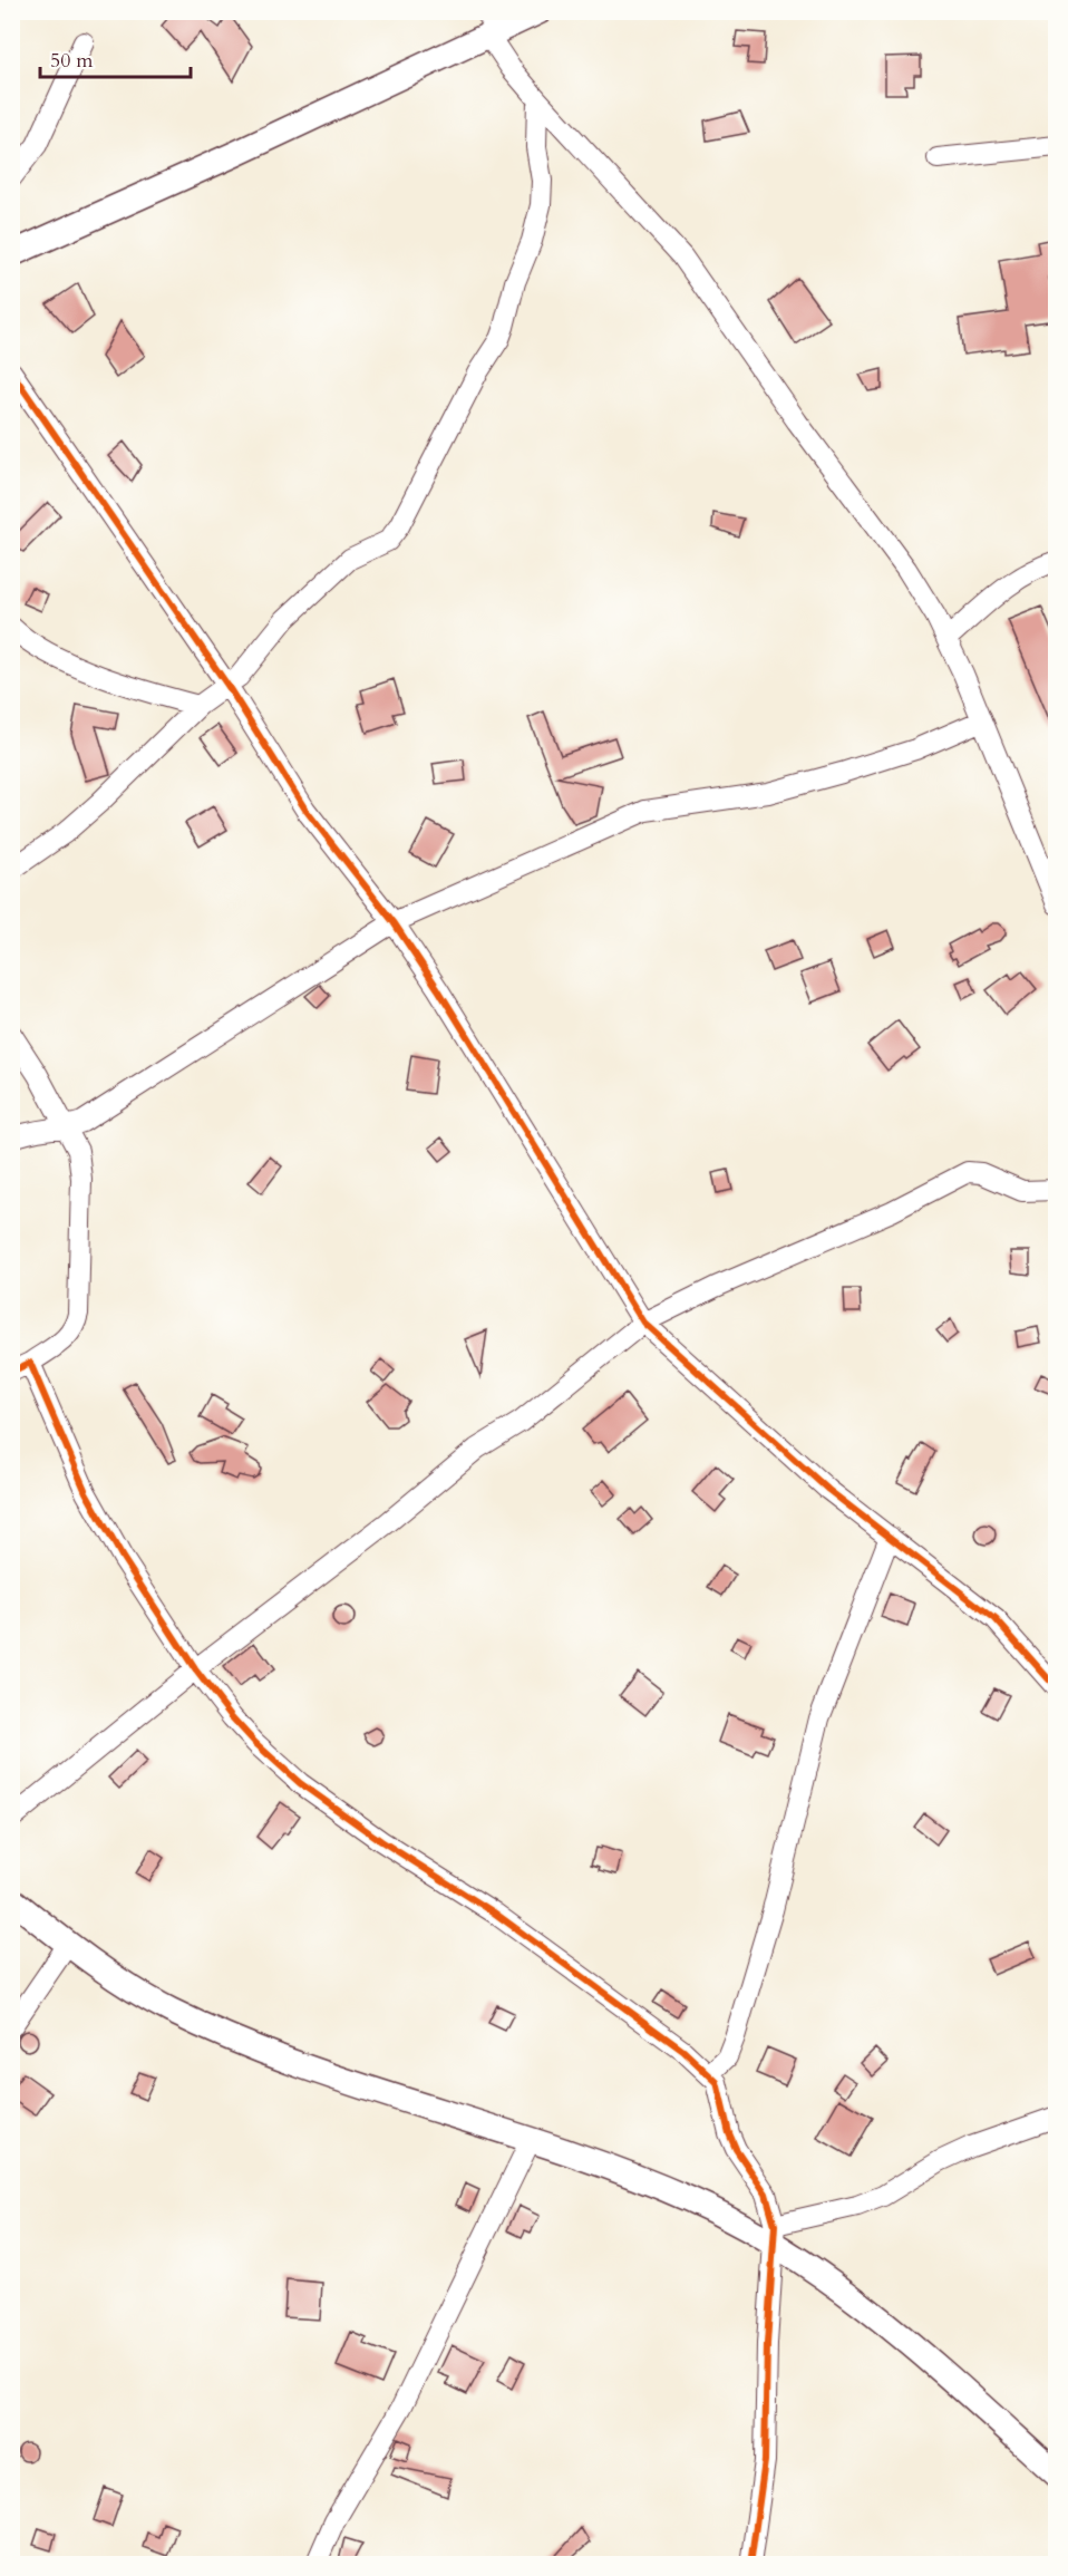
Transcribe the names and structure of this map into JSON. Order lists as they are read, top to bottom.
{
  "scale_bar": "50 m"
}
